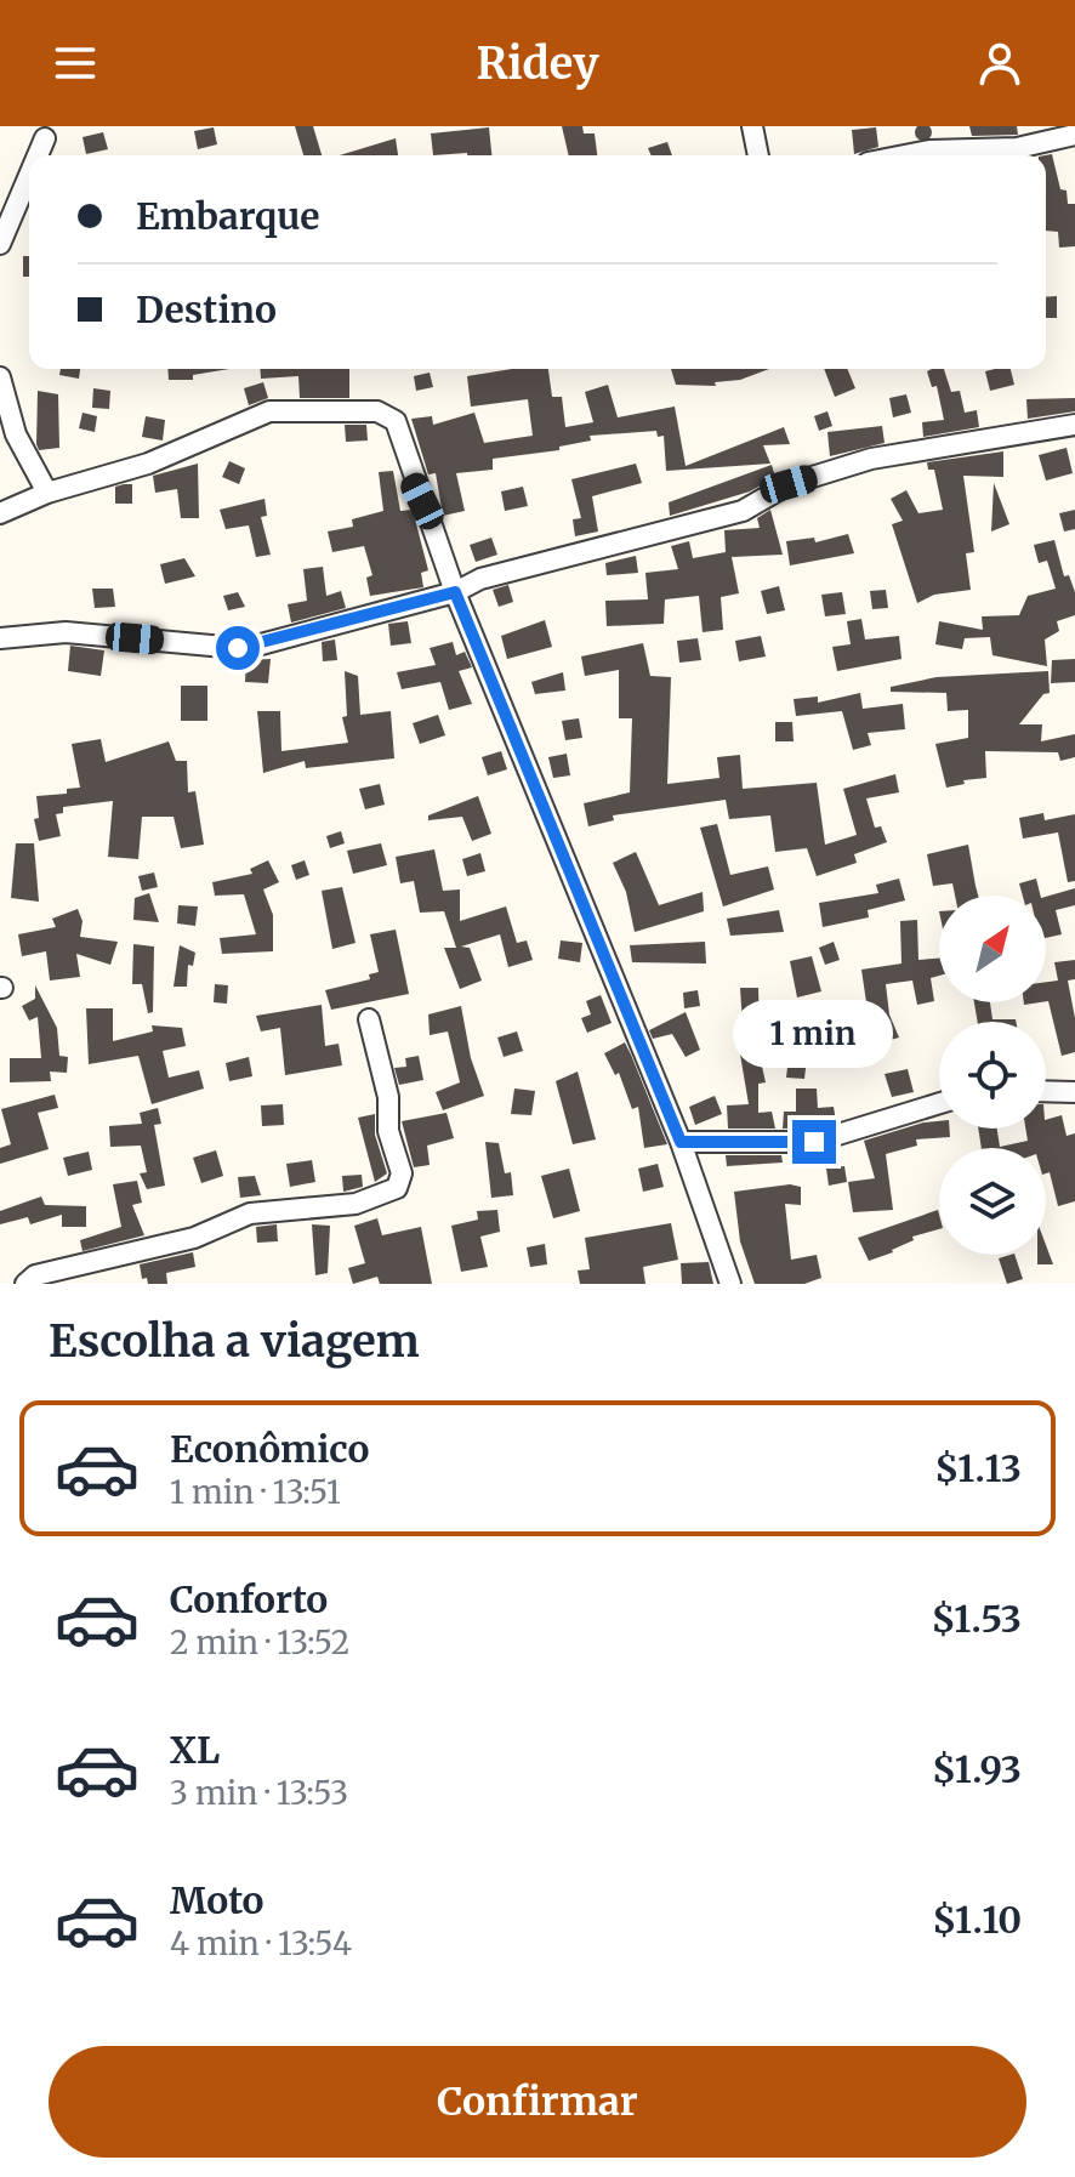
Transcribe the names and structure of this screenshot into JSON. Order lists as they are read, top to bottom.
{
  "north": "top right",
  "page": {
    "header": "Ridey",
    "banner": ["Embarque", "Destino"],
    "bubble": "1 min",
    "heading": "Escolha a viagem",
    "list": [
      {
        "name": "Econômico",
        "note": "1 min · 13:51",
        "value": "$1.13"
      },
      {
        "name": "Conforto",
        "note": "2 min · 13:52",
        "value": "$1.53"
      },
      {
        "name": "XL",
        "note": "3 min · 13:53",
        "value": "$1.93"
      },
      {
        "name": "Moto",
        "note": "4 min · 13:54",
        "value": "$1.10"
      }
    ],
    "buttons": "Confirmar"
  }
}
